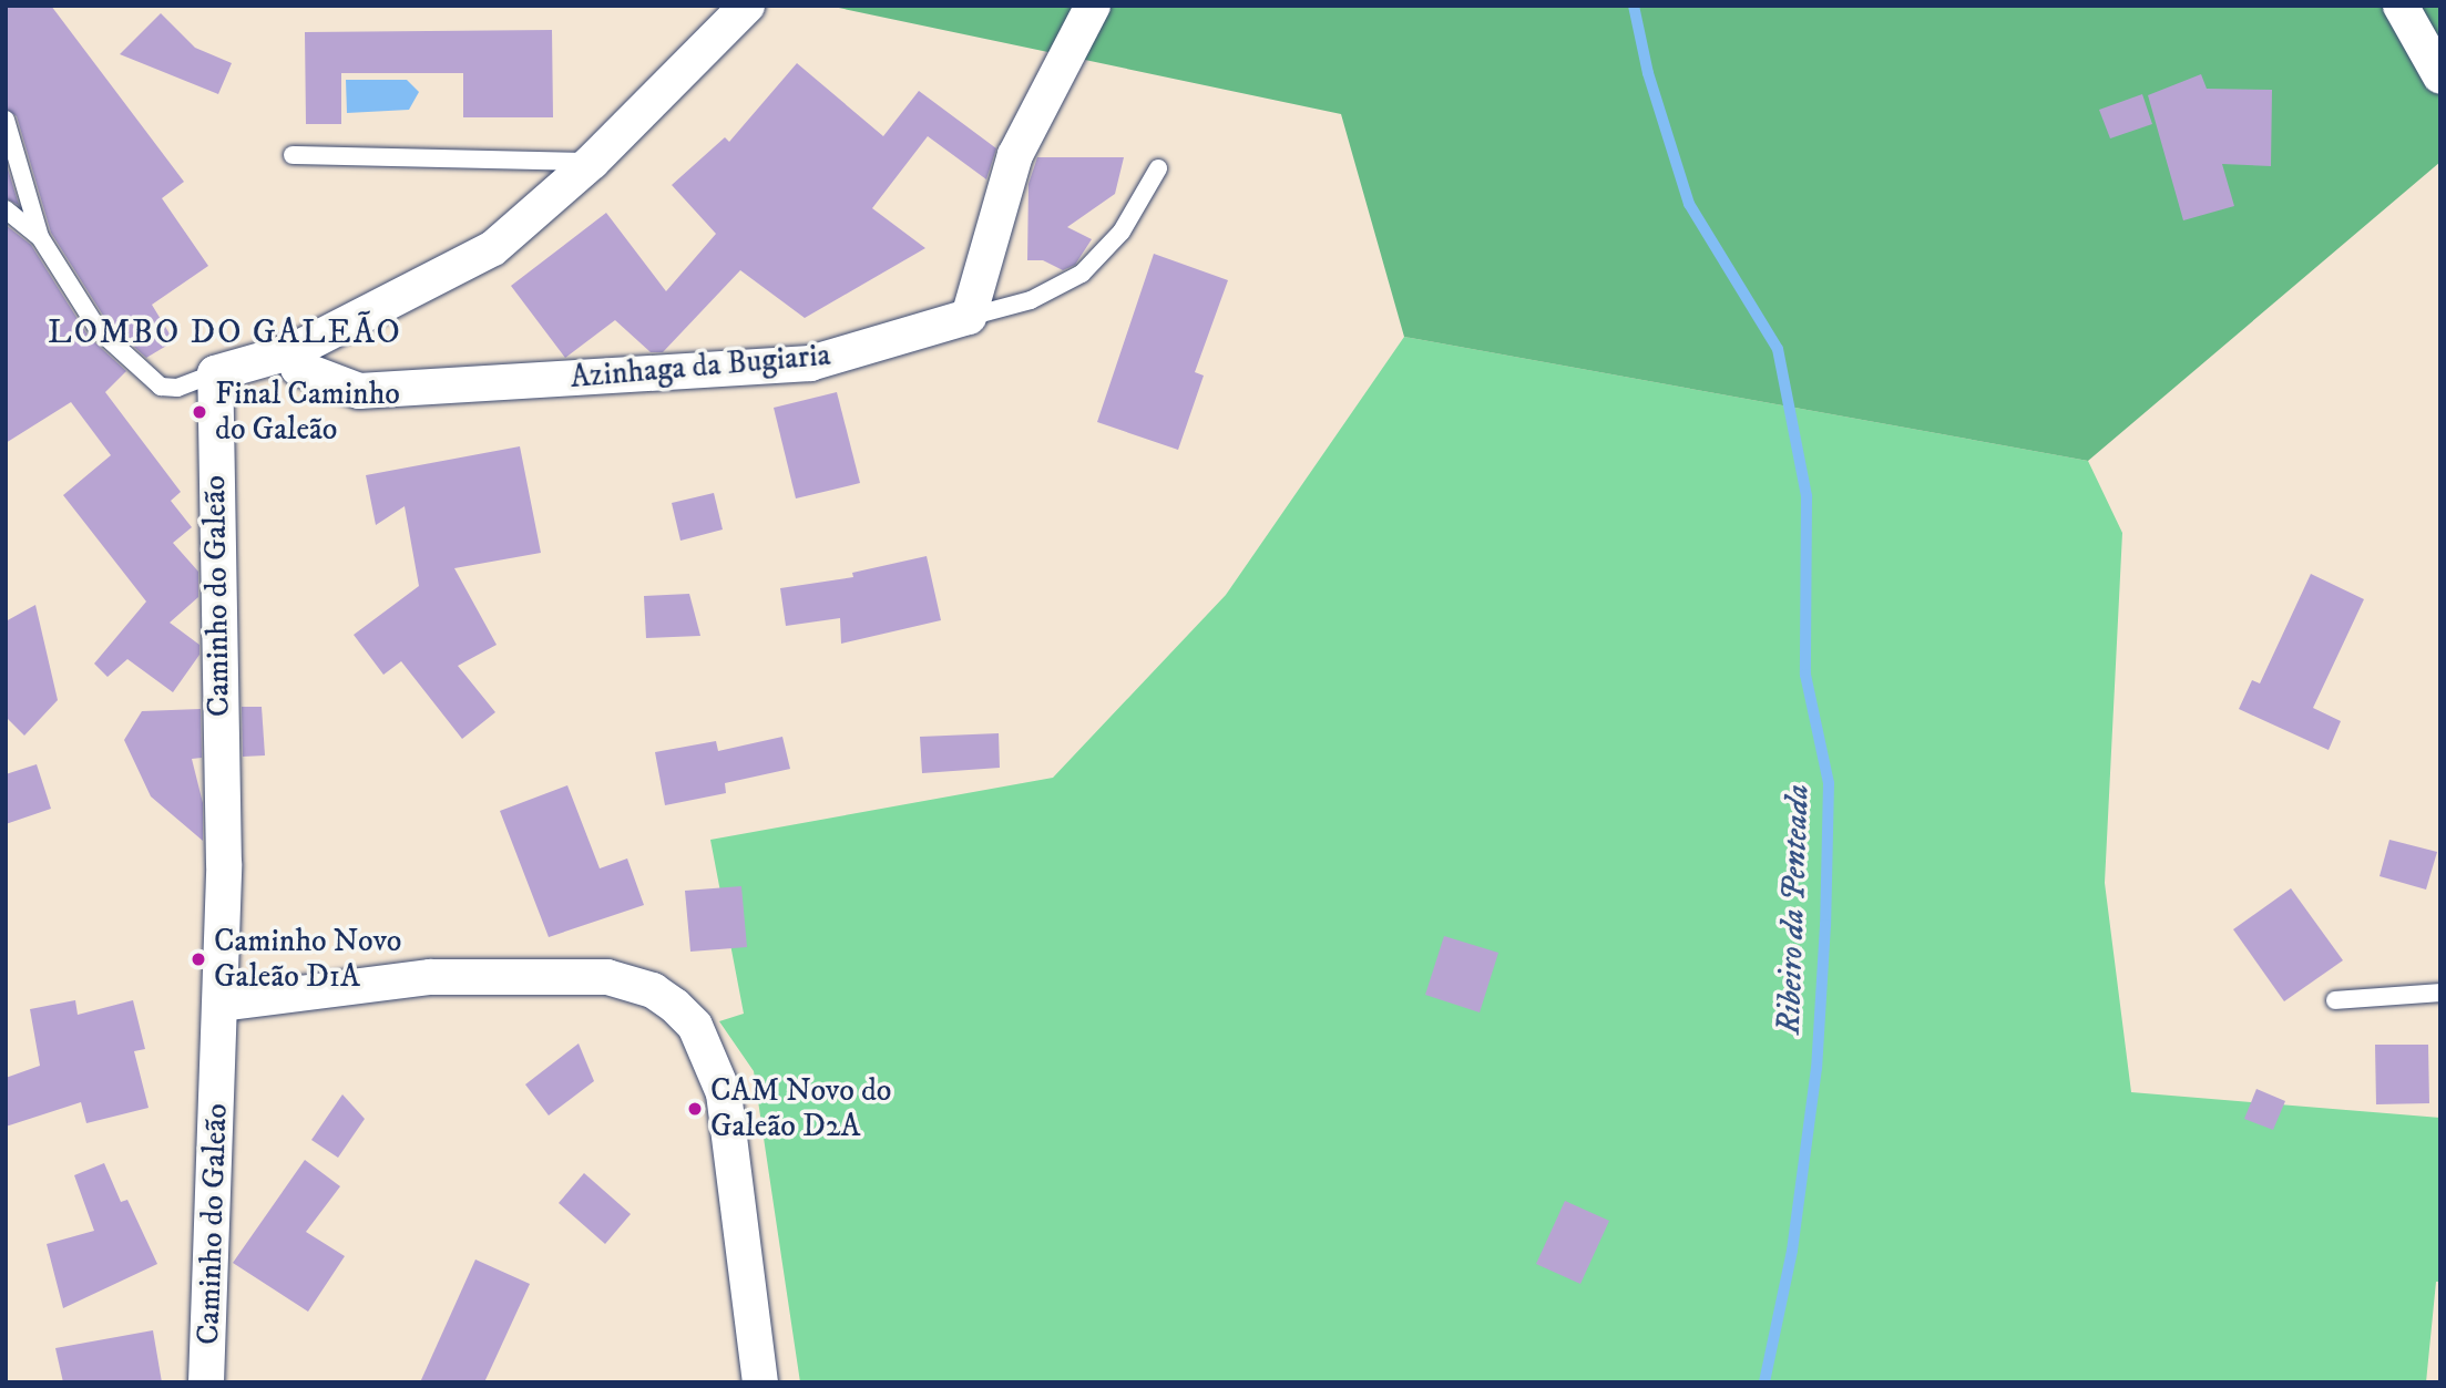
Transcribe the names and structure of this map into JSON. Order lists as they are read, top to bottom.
{
  "streets": {
    "street": ["Azinhaga da Bugiaria", "Caminho do Galeão"]
  },
  "districts": ["LOMBO DO GALEÃO"],
  "water": ["Ribeiro da Penteada"],
  "places": ["Final Caminho do Galeão", "Caminho Novo Galeão D1A", "CAM Novo do Galeão D2A"]
}
